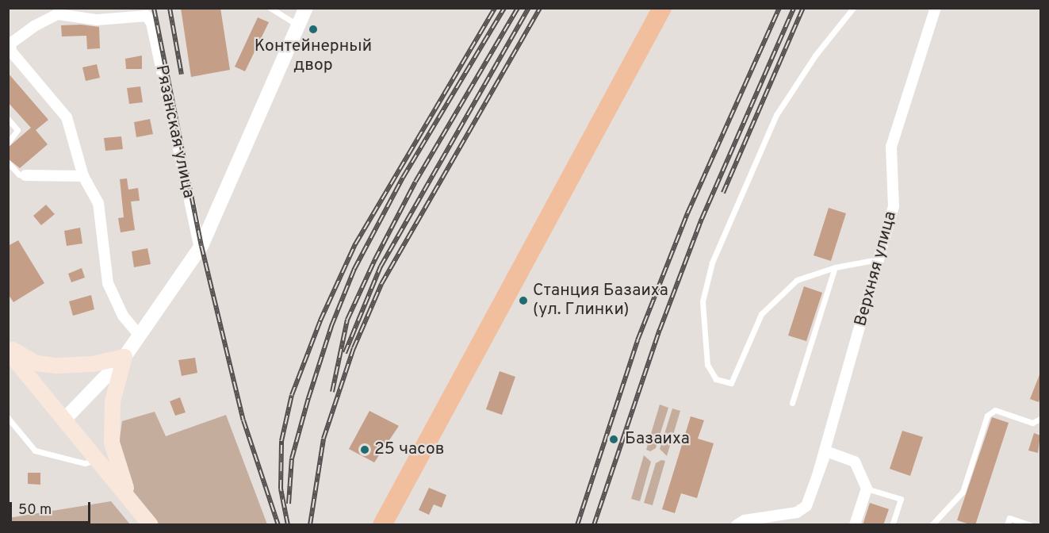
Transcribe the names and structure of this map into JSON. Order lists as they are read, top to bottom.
{
  "streets": {
    "street": ["Рязанская улица", "Верхняя улица"]
  },
  "places": [
    "Контейнерный двор",
    "Станция Базаиха (ул. Глинки)",
    "Базаиха",
    "25 часов"
  ],
  "scale_bar": "50 m"
}
